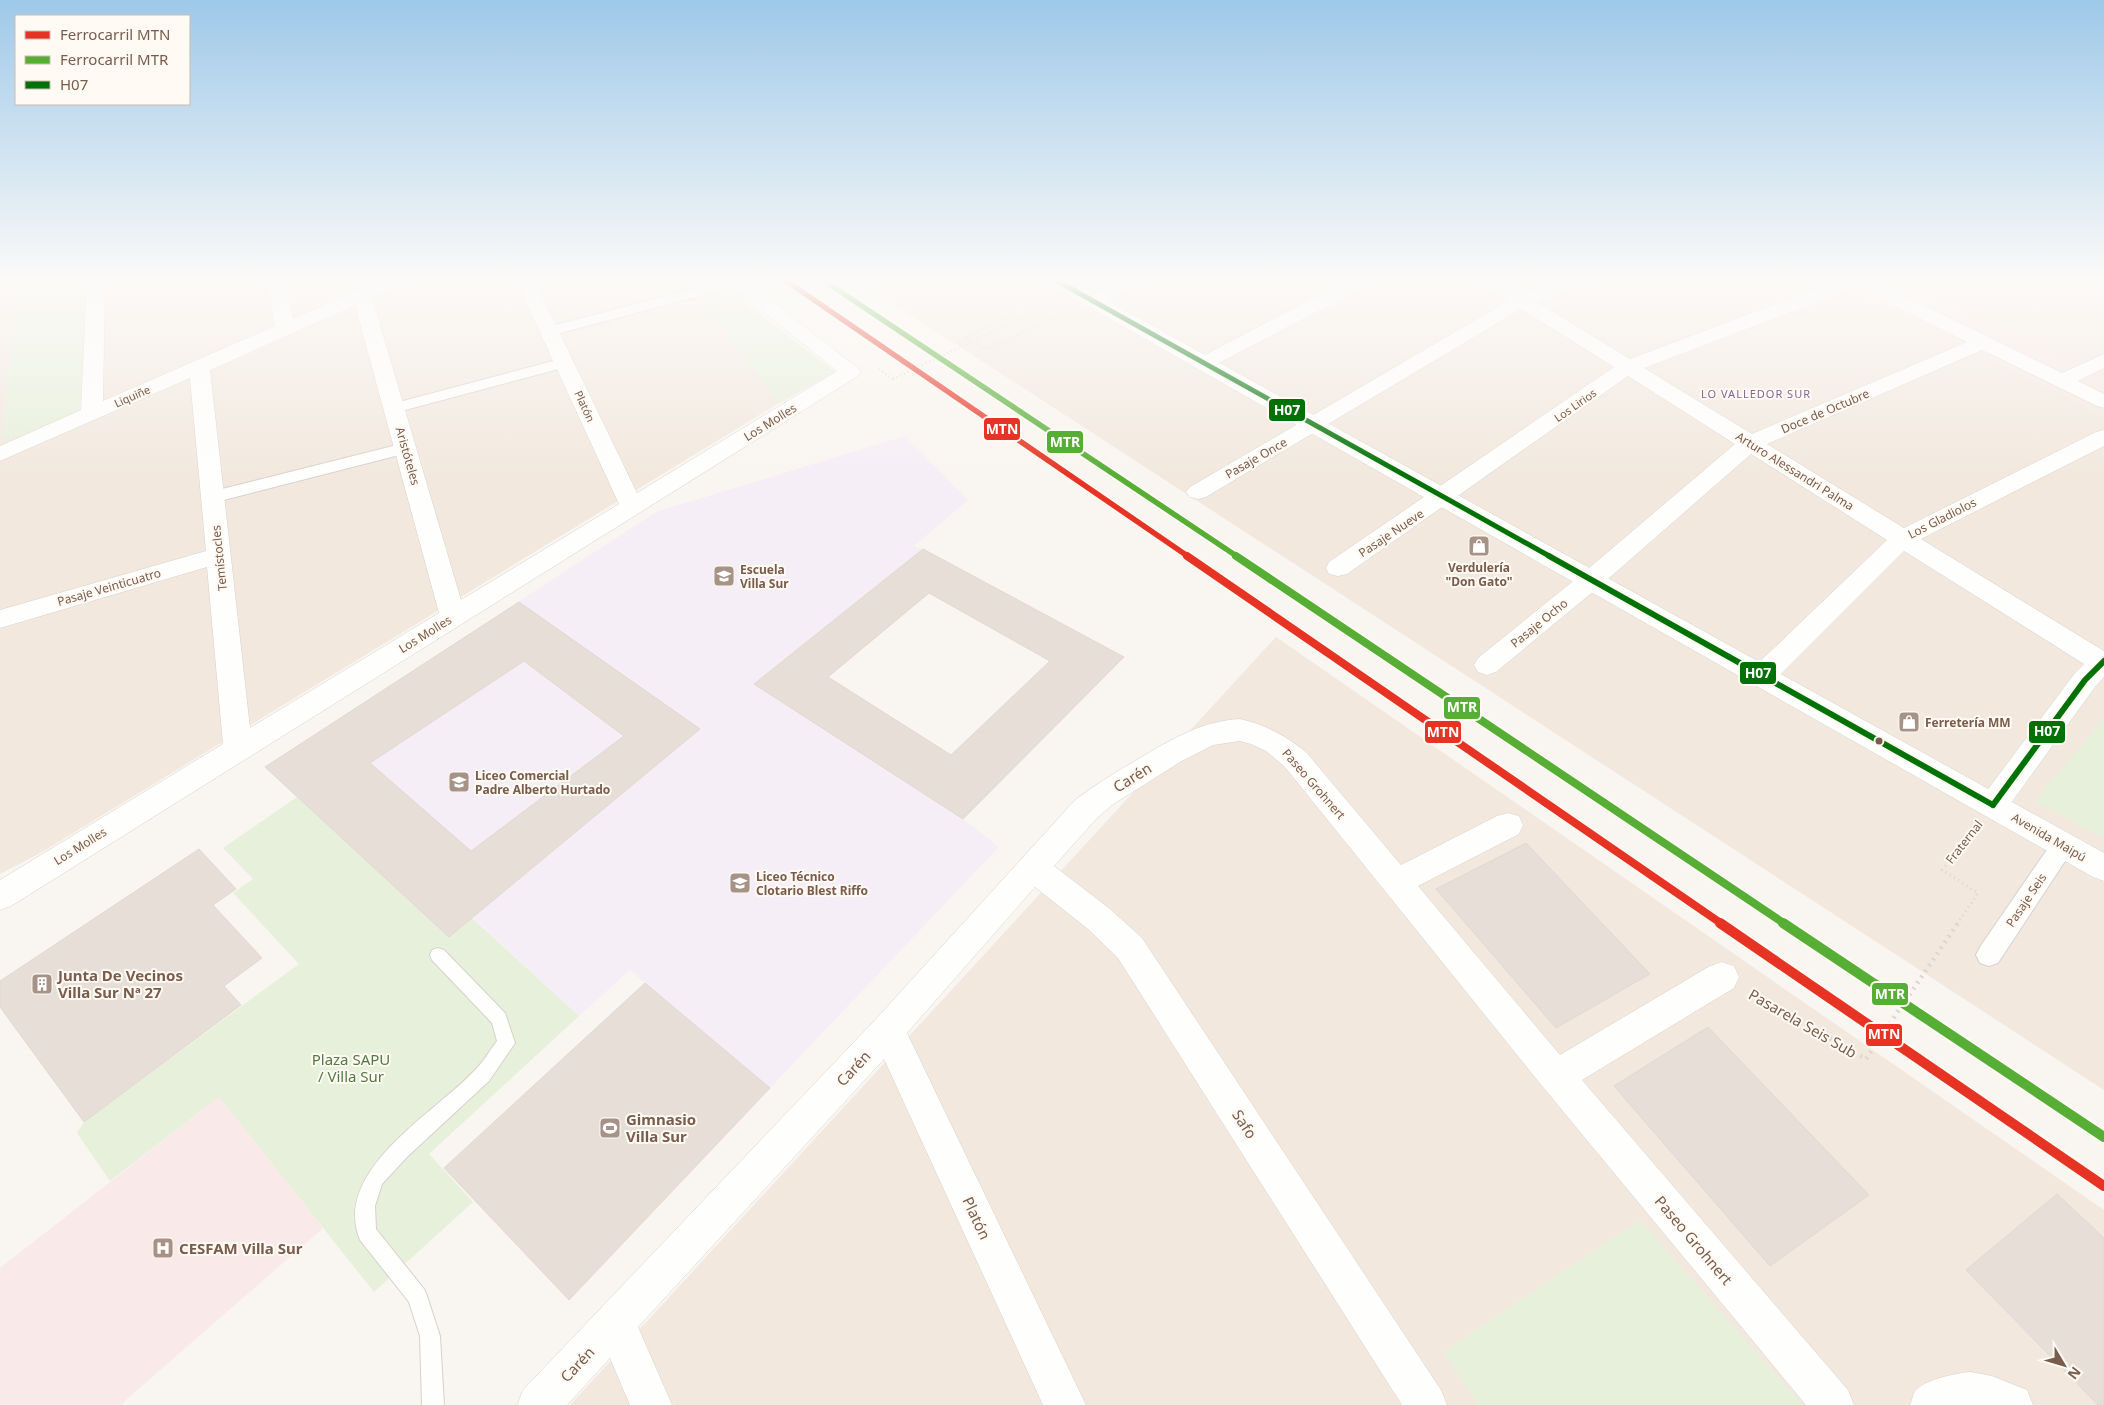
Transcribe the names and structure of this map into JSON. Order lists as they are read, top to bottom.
{
  "streets": {
    "street": [
      "Liquiñe",
      "Los Lirios",
      "Platón",
      "Doce de Octubre",
      "Los Molles",
      "Aristóteles",
      "Pasaje Once",
      "Arturo Alessandri Palma",
      "Los Gladiolos",
      "Pasaje Nueve",
      "Temístocles",
      "Pasaje Veinticuatro",
      "Pasaje Ocho",
      "Carén",
      "Paseo Grohnert",
      "Avenida Maipú",
      "Pasaje Seis",
      "Safo"
    ],
    "path": ["Fraternal", "Pasarela Seis Sub"]
  },
  "crossings": [
    ["Liquiñe", "Temístocles"],
    ["Los Lirios", "Arturo Alessandri Palma"],
    ["Los Lirios", "Pasaje Nueve"],
    ["Los Lirios", "Avenida Maipú"],
    ["Platón", "Los Molles"],
    ["Platón", "Carén"],
    ["Doce de Octubre", "Arturo Alessandri Palma"],
    ["Doce de Octubre", "Pasaje Ocho"],
    ["Doce de Octubre", "Avenida Maipú"],
    ["Los Molles", "Aristóteles"],
    ["Los Molles", "Temístocles"],
    ["Pasaje Once", "Avenida Maipú"],
    ["Arturo Alessandri Palma", "Los Gladiolos"],
    ["Los Gladiolos", "Avenida Maipú"],
    ["Pasaje Nueve", "Avenida Maipú"],
    ["Temístocles", "Pasaje Veinticuatro"],
    ["Pasaje Ocho", "Avenida Maipú"],
    ["Carén", "Paseo Grohnert"],
    ["Carén", "Safo"],
    ["Avenida Maipú", "Fraternal"],
    ["Avenida Maipú", "Pasaje Seis"],
    ["Fraternal", "Pasarela Seis Sub"]
  ],
  "districts": ["LO VALLEDOR SUR"],
  "parks": ["Plaza SAPU / Villa Sur"],
  "places": {
    "shop": ["Verdulería \"Don Gato\"", "Ferretería MM"],
    "school or university": ["Escuela Villa Sur", "Liceo Comercial Padre Alberto Hurtado", "Liceo Técnico Clotario Blest Riffo"],
    "building": ["Junta De Vecinos Villa Sur Nª 27"],
    "sports": ["Gimnasio Villa Sur"],
    "hospital": ["CESFAM Villa Sur"]
  },
  "lines": ["rail line MTN", "rail line MTR", "transit line H07"],
  "legend": ["Ferrocarril MTN", "Ferrocarril MTR", "H07"],
  "north": "bottom right"
}
